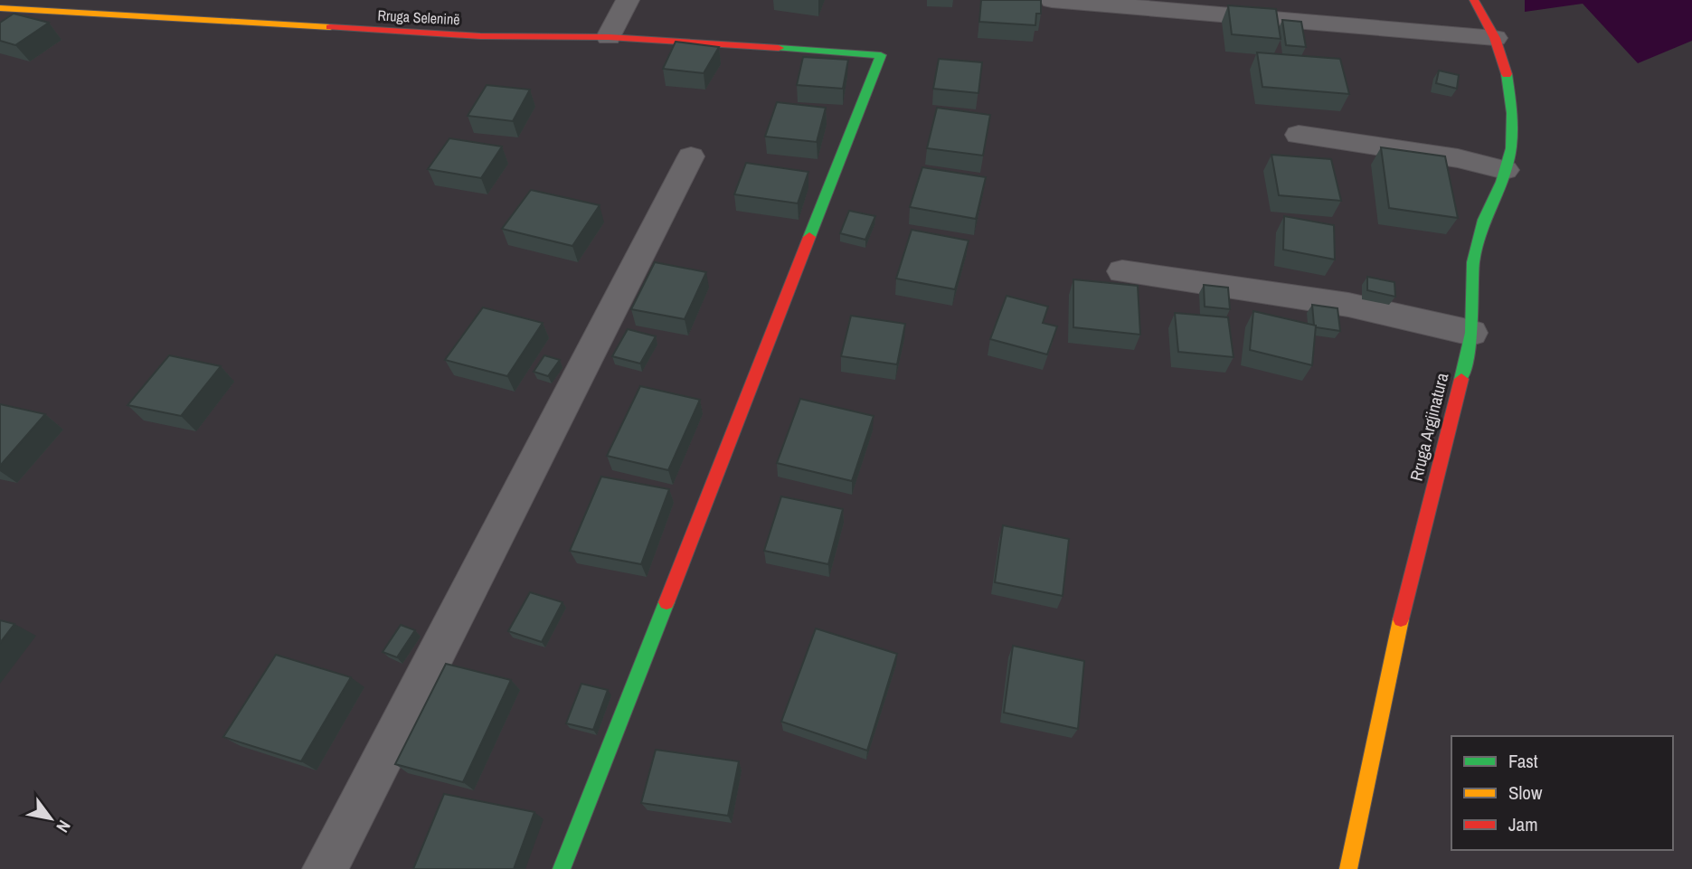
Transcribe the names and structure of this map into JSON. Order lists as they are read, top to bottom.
{
  "streets": {
    "street": ["Rruga Seleninë", "Rruga Argjinatura"]
  },
  "legend": ["Fast", "Slow", "Jam"],
  "north": "bottom right"
}
